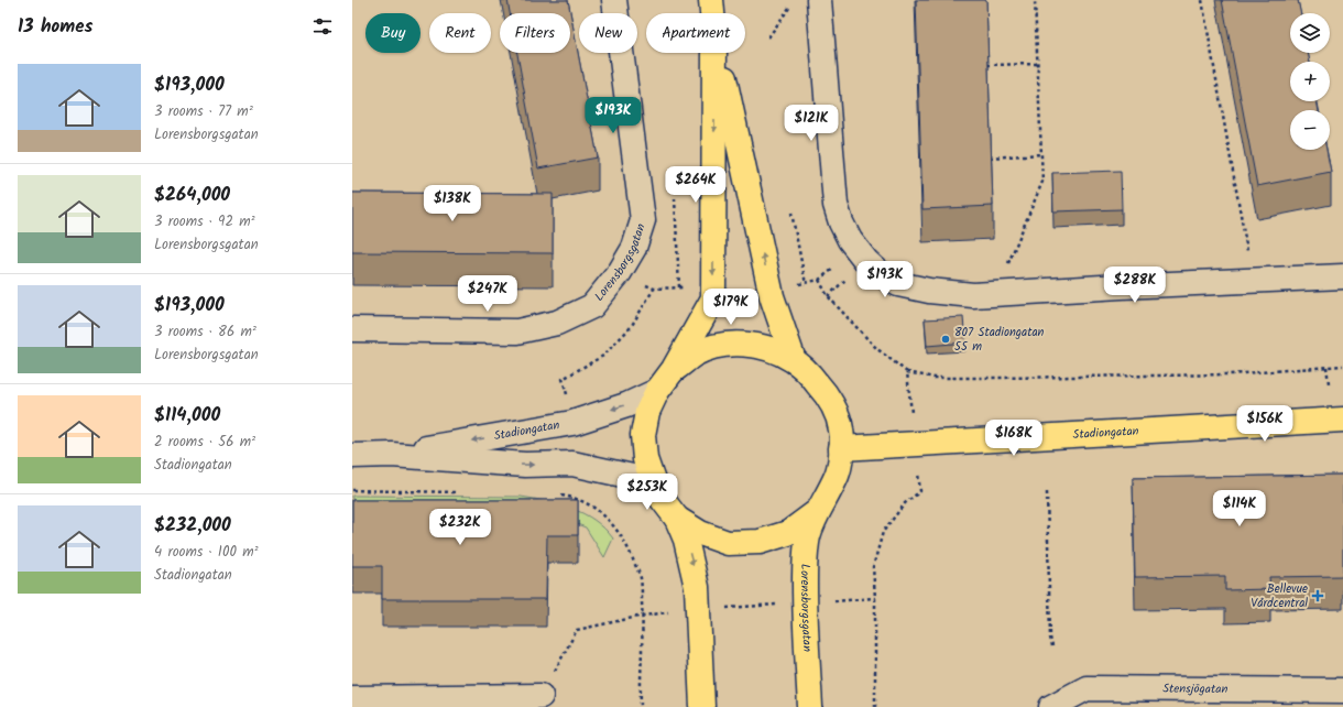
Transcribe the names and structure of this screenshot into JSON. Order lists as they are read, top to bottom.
{
  "streets": {
    "main road": ["Lorensborgsgatan", "Stadiongatan"],
    "street": ["Stensjögatan"]
  },
  "crossings": [
    ["Lorensborgsgatan", "Stadiongatan"]
  ],
  "places": {
    "other": ["807 Stadiongatan 55 m"],
    "health": ["Bellevue Vårdcentral"]
  },
  "page": {
    "heading": "13 homes",
    "map_buttons": ["+", "−"],
    "chip": [
      "Buy",
      "Rent",
      "Filters",
      "New",
      "Apartment"
    ],
    "list": [
      {
        "name": "$193,000",
        "note": "3 rooms · 77 m² · Lorensborgsgatan"
      },
      {
        "name": "$264,000",
        "note": "3 rooms · 92 m² · Lorensborgsgatan"
      },
      {
        "name": "$193,000",
        "note": "3 rooms · 86 m² · Lorensborgsgatan"
      },
      {
        "name": "$114,000",
        "note": "2 rooms · 56 m² · Stadiongatan"
      },
      {
        "name": "$232,000",
        "note": "4 rooms · 100 m² · Stadiongatan"
      }
    ],
    "price": [
      "$193K",
      "$121K",
      "$264K",
      "$138K",
      "$193K",
      "$288K",
      "$247K",
      "$179K",
      "$156K",
      "$168K",
      "$253K",
      "$114K",
      "$232K"
    ]
  }
}
